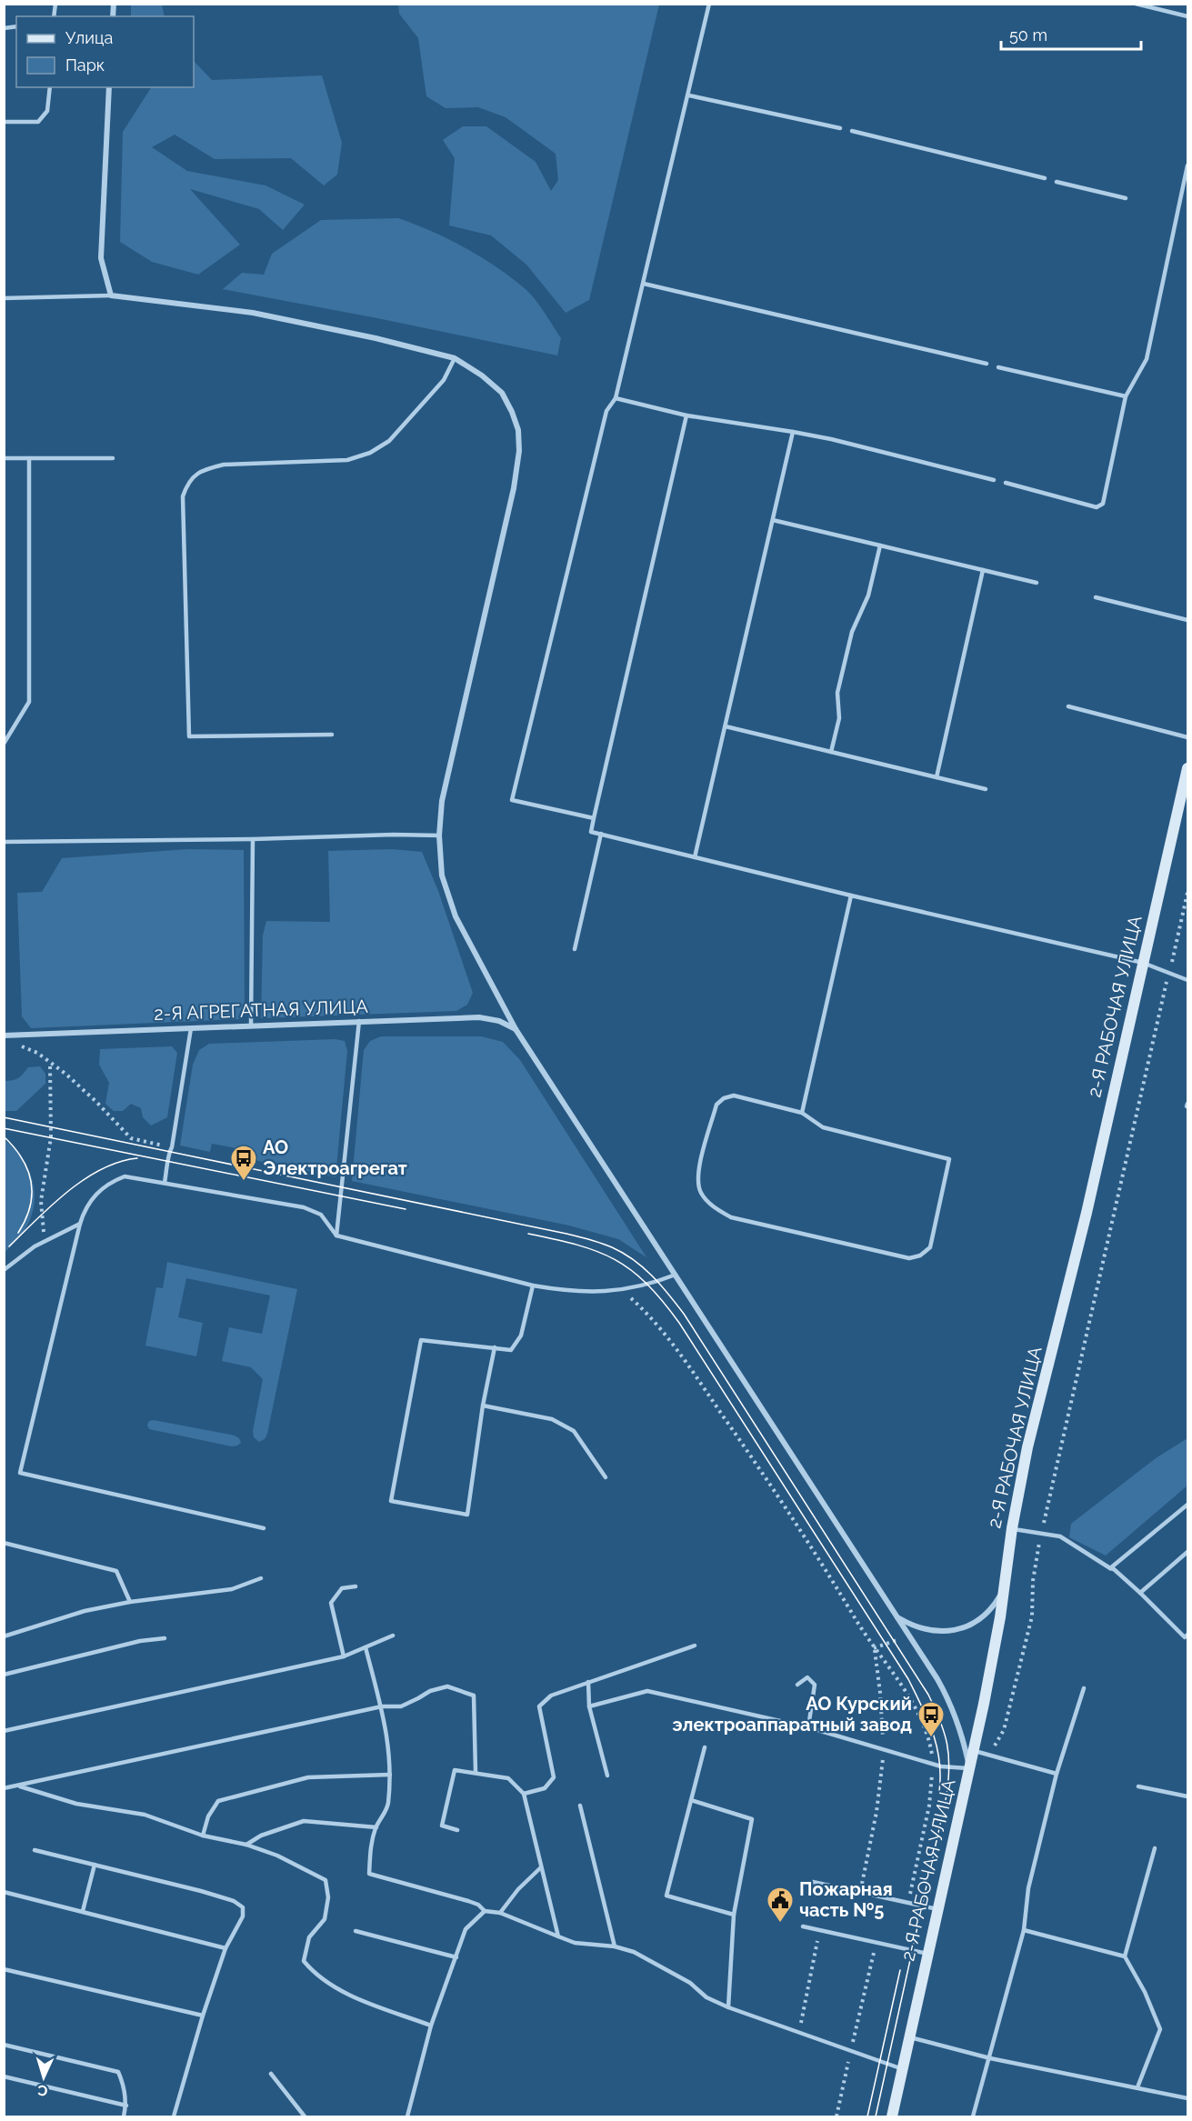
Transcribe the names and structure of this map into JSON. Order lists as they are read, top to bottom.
{
  "streets": {
    "main road": ["2-Я РАБОЧАЯ УЛИЦА"],
    "street": ["2-Я АГРЕГАТНАЯ УЛИЦА"]
  },
  "places": {
    "bus stop": ["АО Электроагрегат", "АО Курский электроаппаратный завод"],
    "public building": ["Пожарная часть №5"]
  },
  "legend": ["Улица", "Парк"],
  "scale_bar": "50 m",
  "north": "bottom"
}
